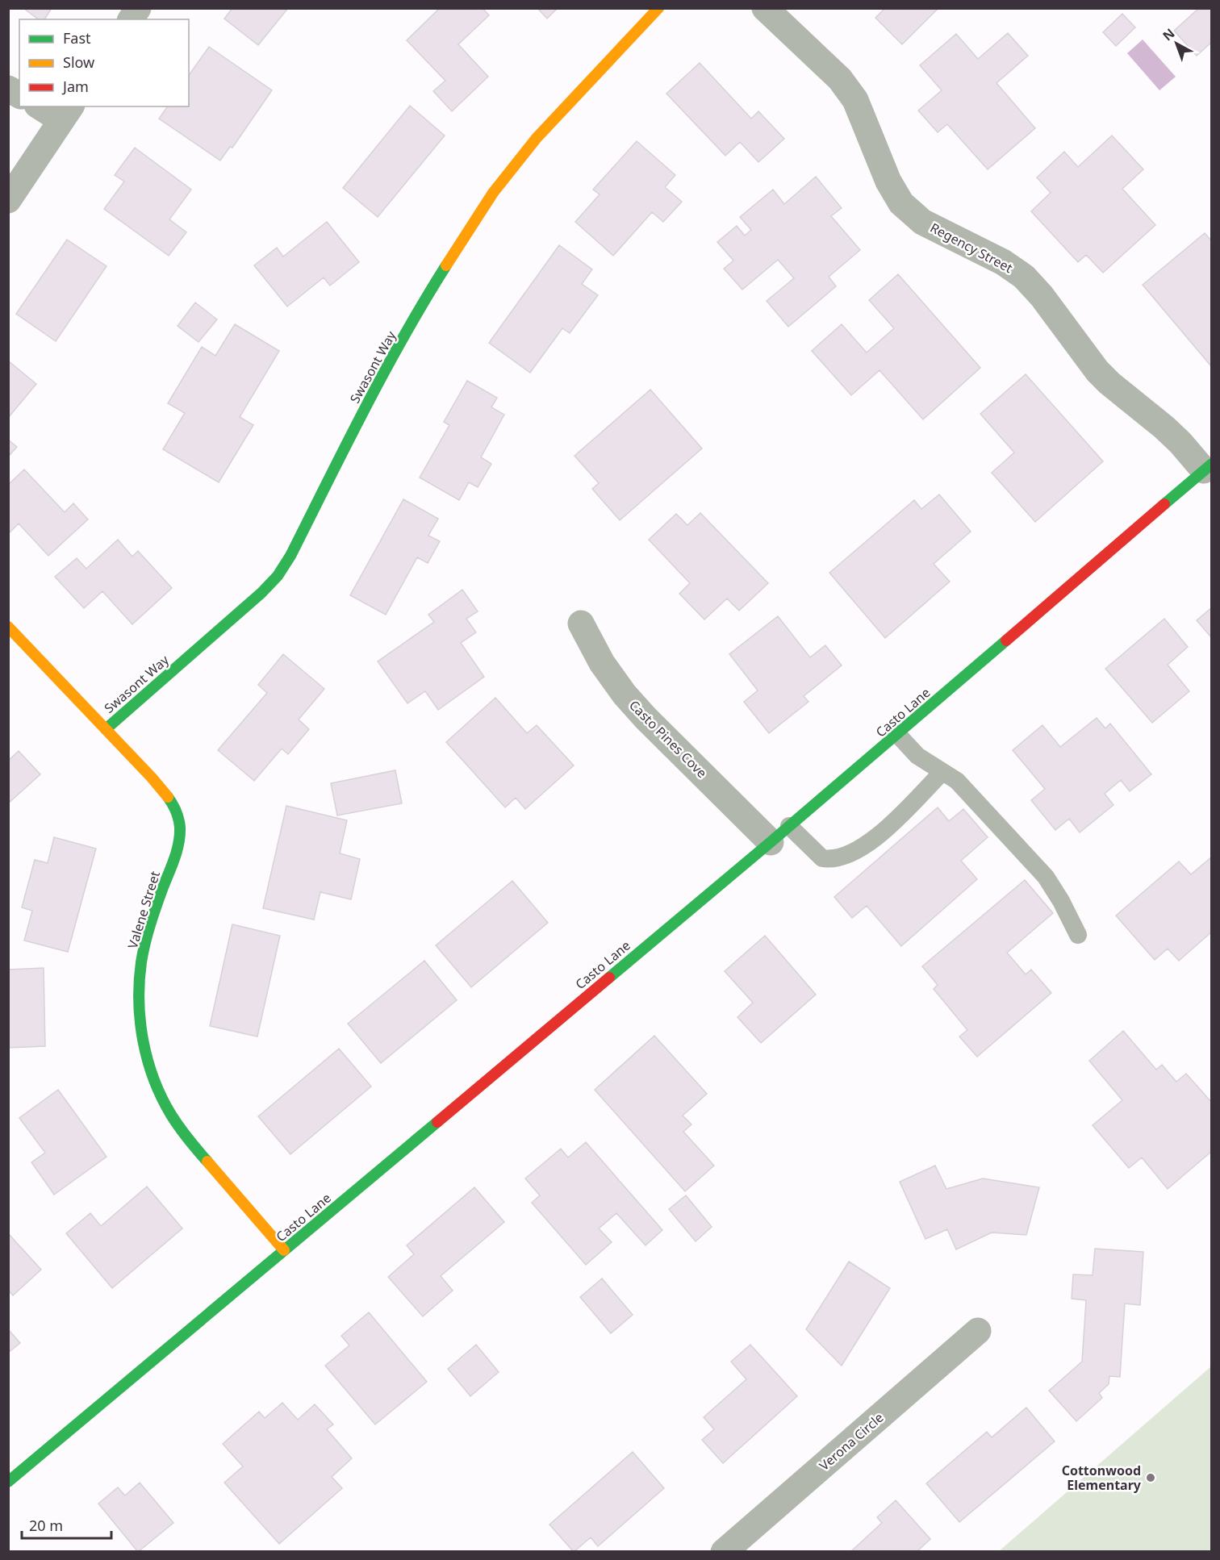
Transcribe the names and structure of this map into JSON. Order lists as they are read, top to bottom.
{
  "streets": {
    "street": [
      "Regency Street",
      "Swasont Way",
      "Casto Lane",
      "Casto Pines Cove",
      "Valene Street",
      "Verona Circle"
    ]
  },
  "crossings": [
    ["Regency Street", "Casto Lane"],
    ["Swasont Way", "Valene Street"],
    ["Casto Lane", "Casto Pines Cove"],
    ["Casto Lane", "Valene Street"]
  ],
  "places": ["Cottonwood Elementary"],
  "legend": ["Fast", "Slow", "Jam"],
  "scale_bar": "20 m",
  "north": "top left"
}
